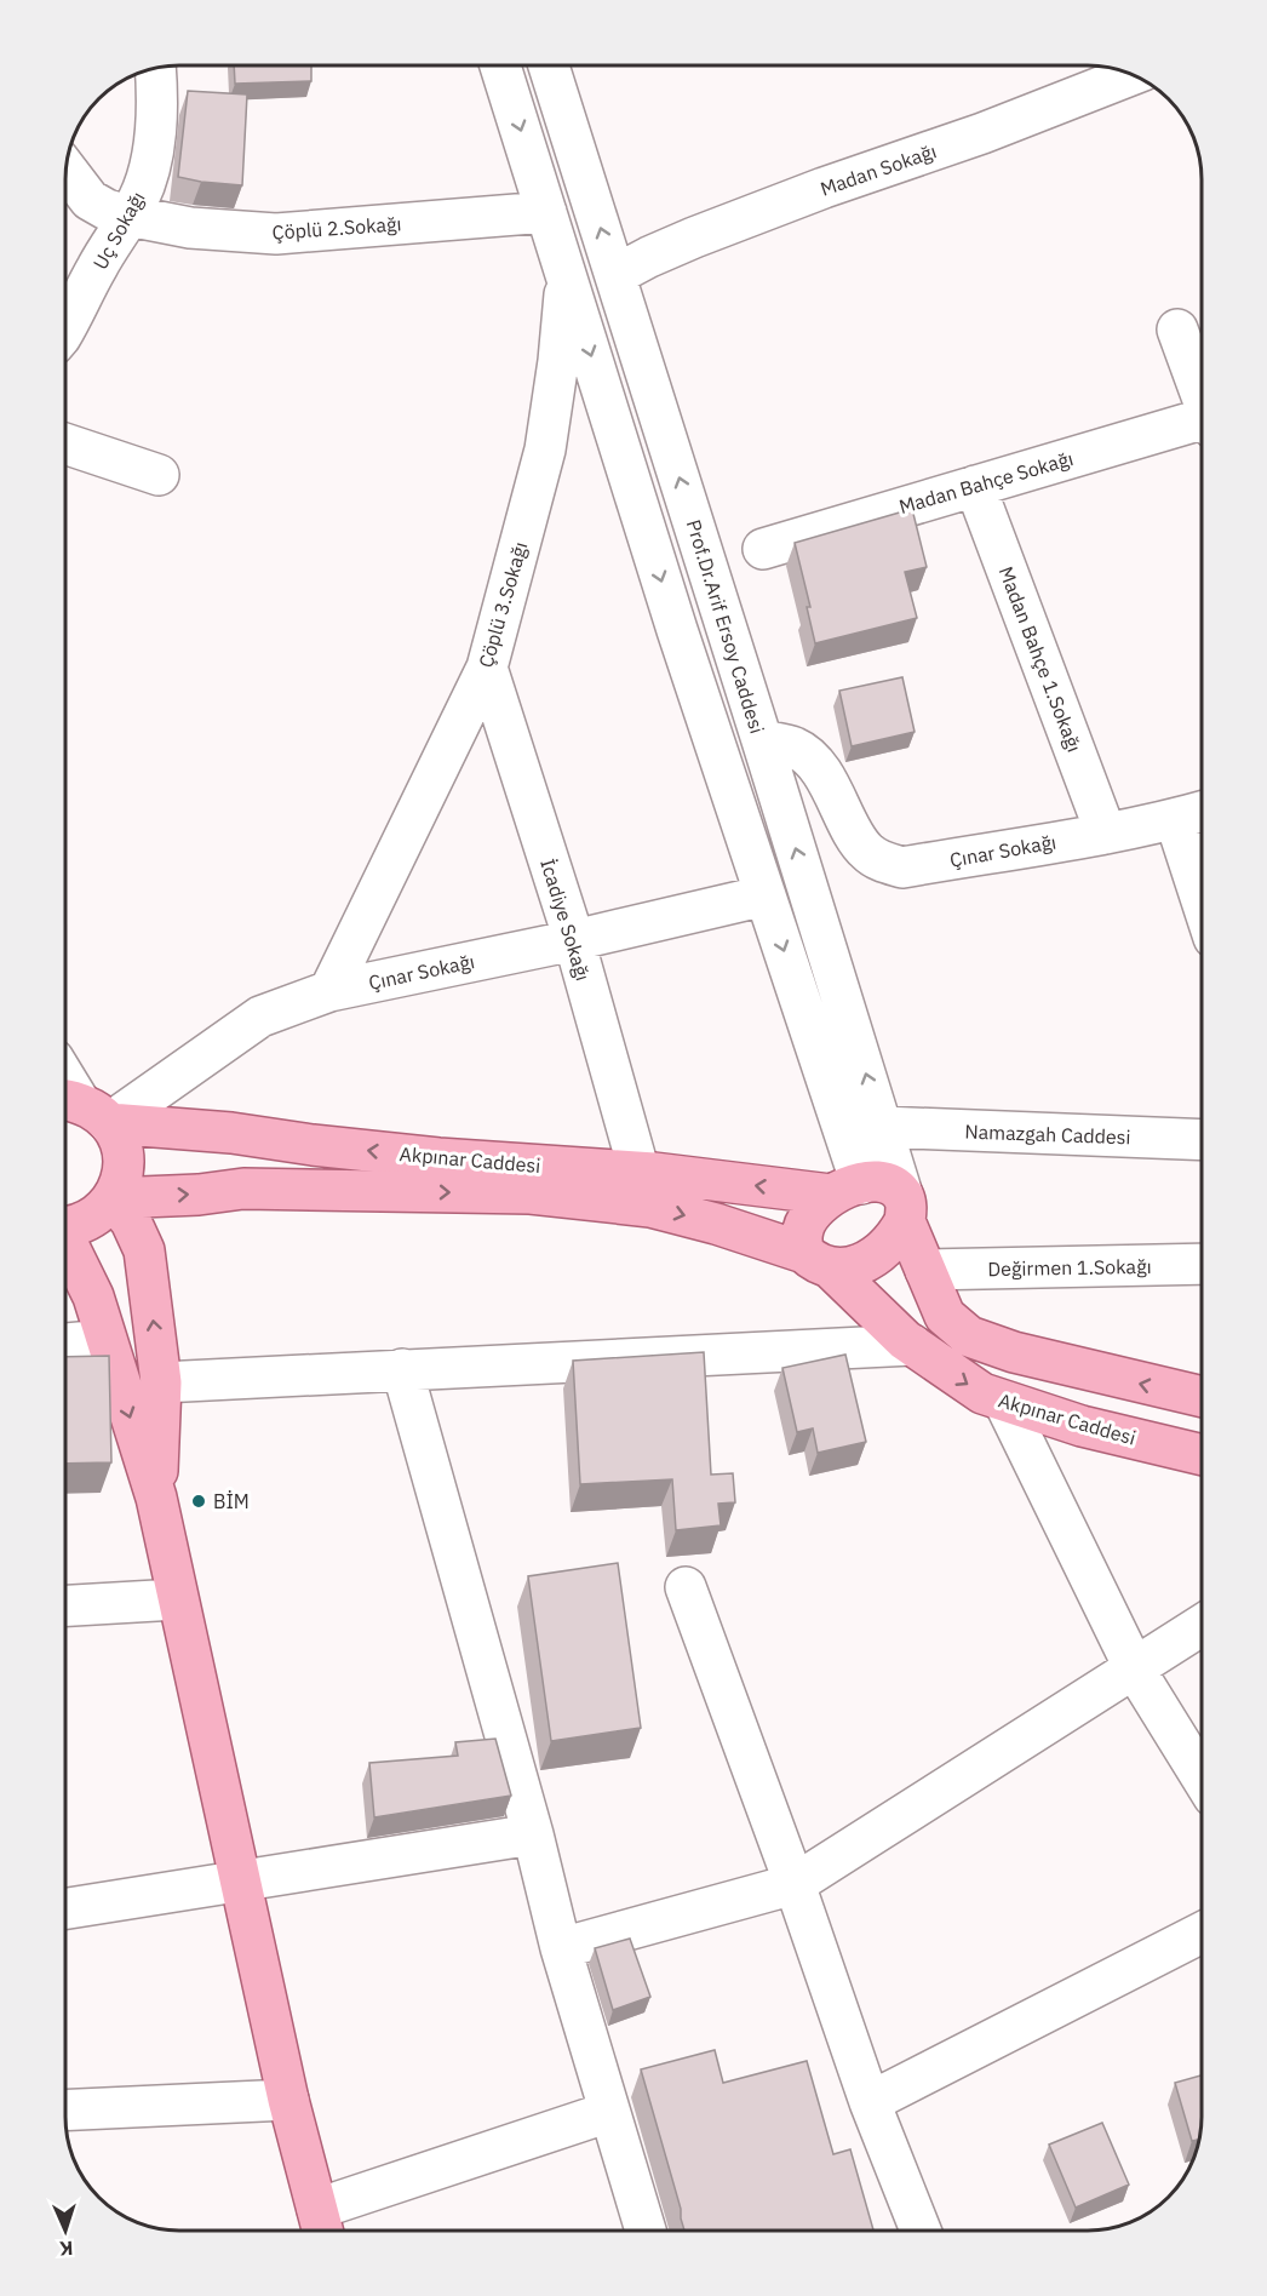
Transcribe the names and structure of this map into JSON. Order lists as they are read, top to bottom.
{
  "streets": {
    "main road": ["Akpınar Caddesi"],
    "street": [
      "Madan Sokağı",
      "Çöplü 2.Sokağı",
      "Uç Sokağı",
      "Madan Bahçe Sokağı",
      "Çöplü 3.Sokağı",
      "Prof.Dr.Arif Ersoy Caddesi",
      "Madan Bahçe 1.Sokağı",
      "Çınar Sokağı",
      "İcadiye Sokağı",
      "Namazgah Caddesi",
      "Değirmen 1.Sokağı"
    ]
  },
  "crossings": [
    ["Madan Sokağı", "Prof.Dr.Arif Ersoy Caddesi"],
    ["Çöplü 2.Sokağı", "Uç Sokağı"],
    ["Madan Bahçe Sokağı", "Madan Bahçe 1.Sokağı"],
    ["Çöplü 3.Sokağı", "Çınar Sokağı"],
    ["Çöplü 3.Sokağı", "İcadiye Sokağı"],
    ["Prof.Dr.Arif Ersoy Caddesi", "Çınar Sokağı"],
    ["Prof.Dr.Arif Ersoy Caddesi", "Namazgah Caddesi"],
    ["Prof.Dr.Arif Ersoy Caddesi", "Akpınar Caddesi"],
    ["Madan Bahçe 1.Sokağı", "Çınar Sokağı"],
    ["Çınar Sokağı", "İcadiye Sokağı"],
    ["Çınar Sokağı", "Akpınar Caddesi"],
    ["İcadiye Sokağı", "Akpınar Caddesi"]
  ],
  "places": ["BİM"],
  "north": "bottom"
}
